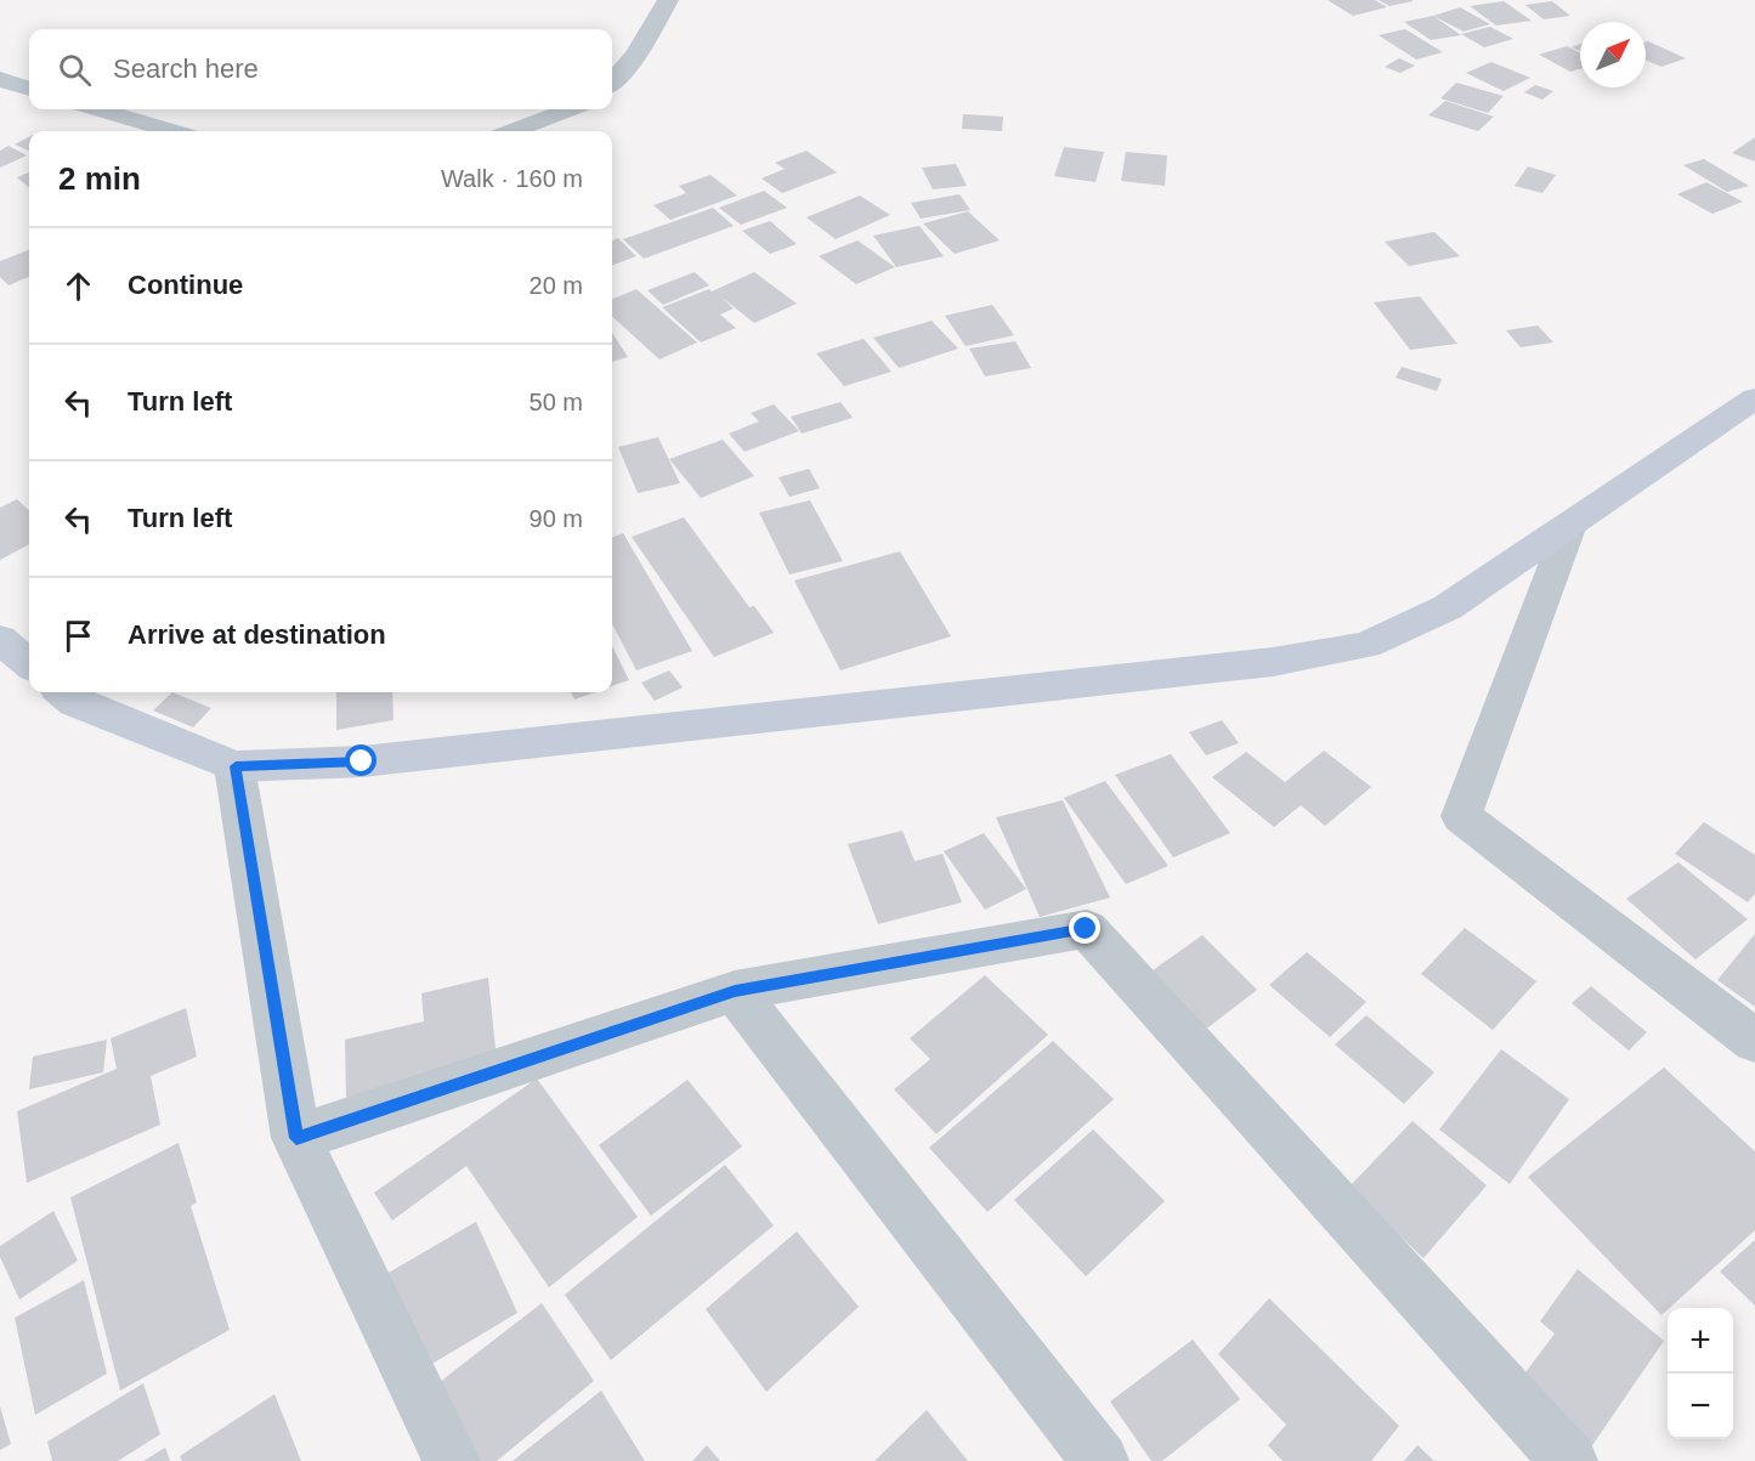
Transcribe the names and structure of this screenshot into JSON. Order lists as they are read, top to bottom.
{
  "north": "top right",
  "page": {
    "search": "Search here",
    "heading": ["2 min", "Walk · 160 m"],
    "list": [
      ["Continue", "20 m"],
      ["Turn left", "50 m"],
      ["Turn left", "90 m"],
      "Arrive at destination"
    ],
    "map_buttons": ["+", "−"]
  }
}
